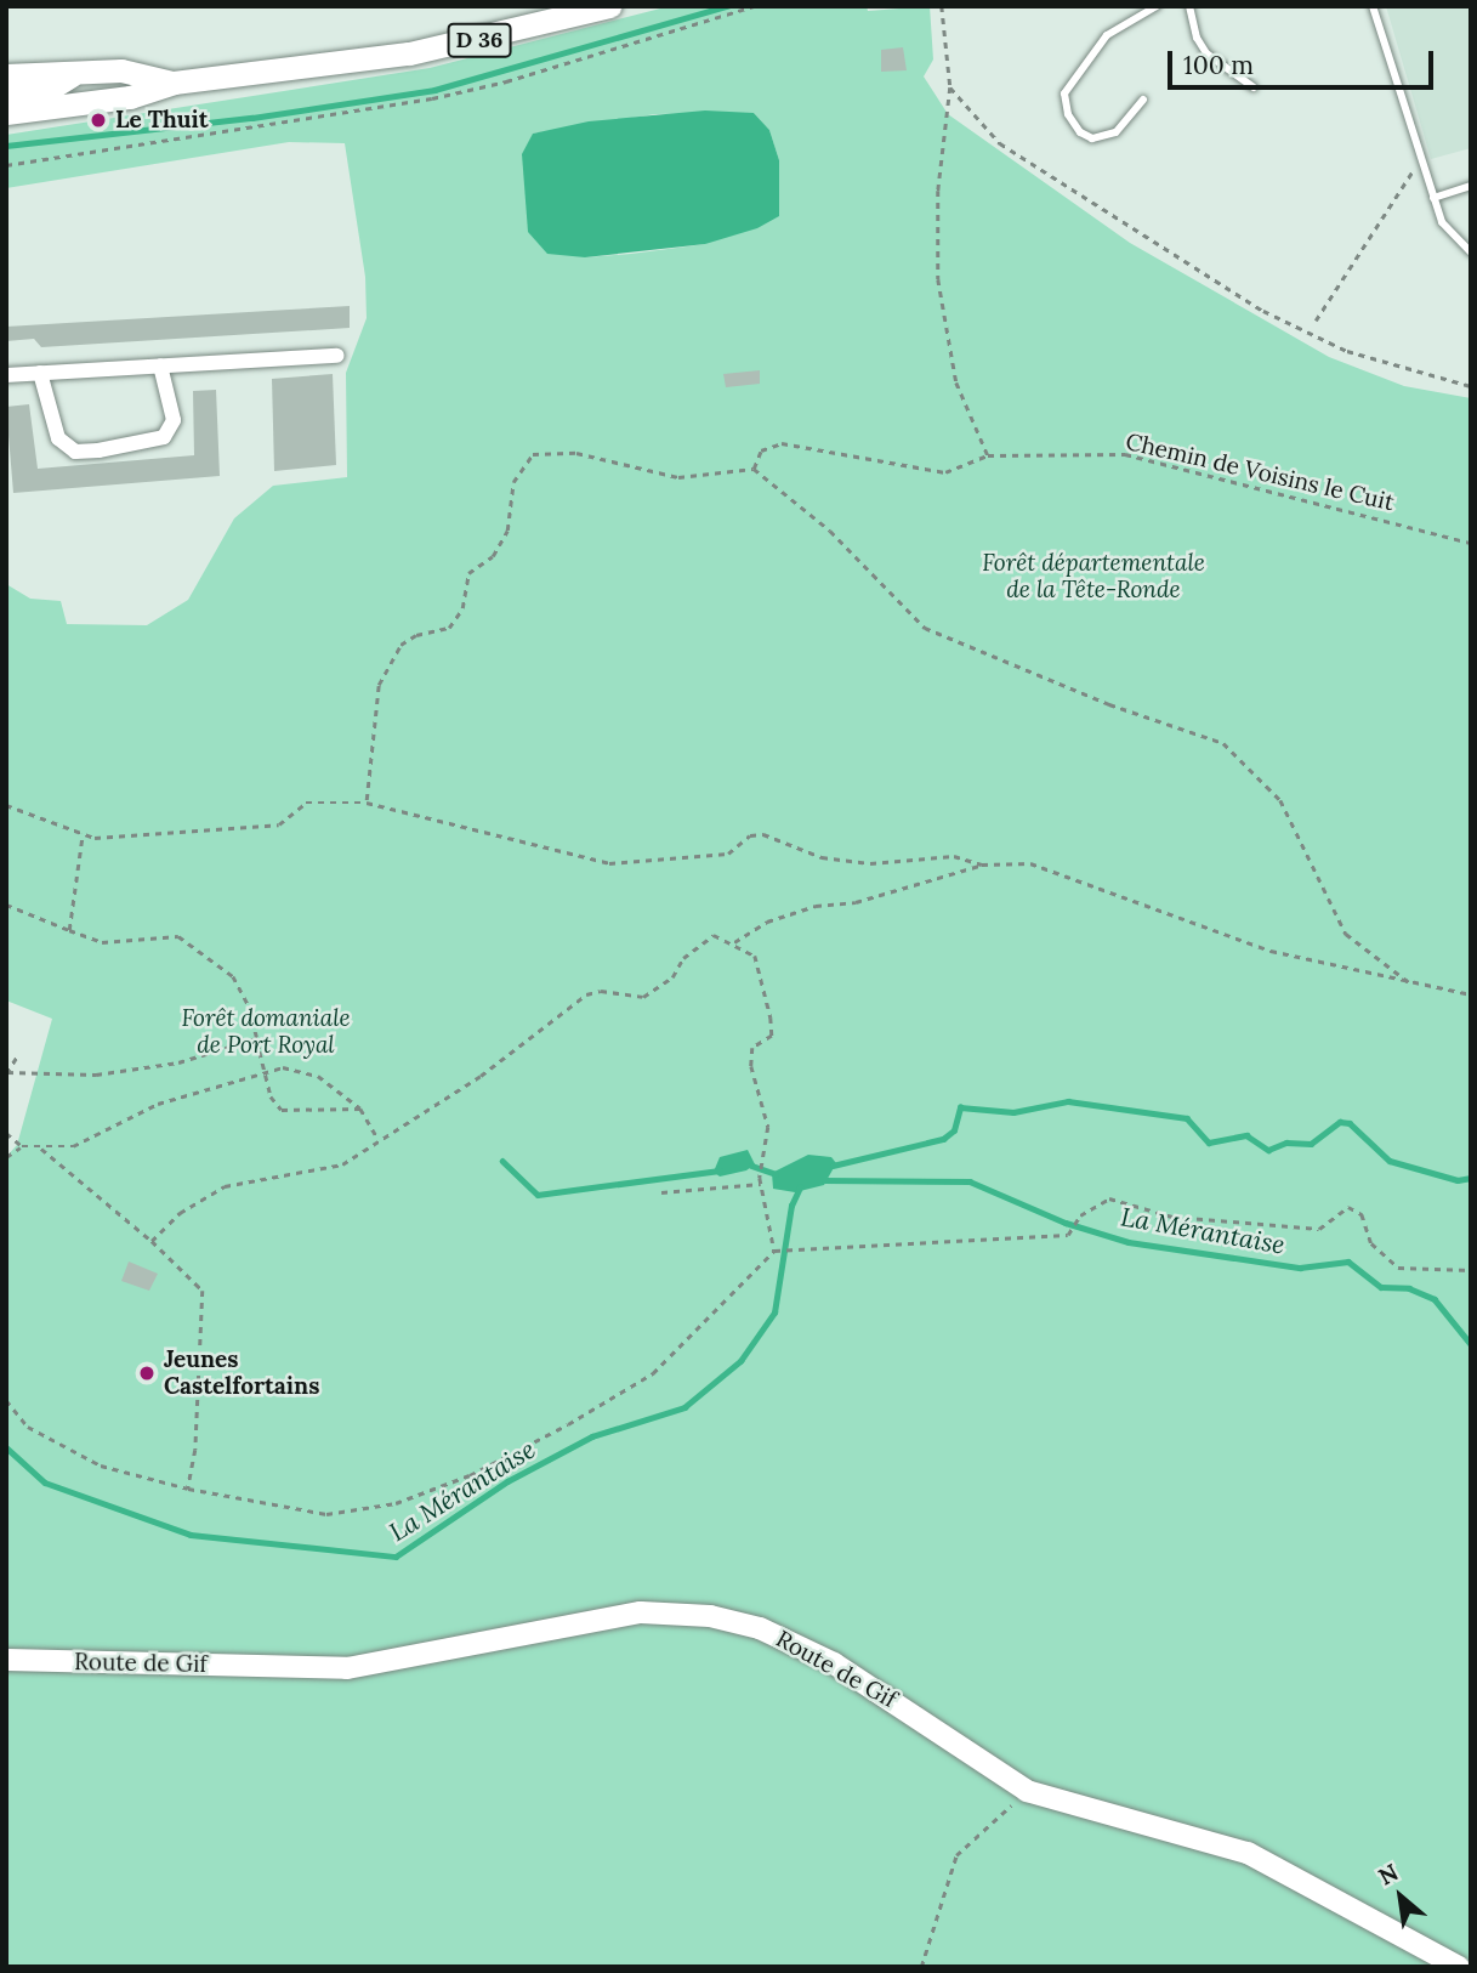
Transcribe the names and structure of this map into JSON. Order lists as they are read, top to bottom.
{
  "streets": {
    "main road": ["D 36"],
    "street": ["Route de Gif"],
    "path": ["Chemin de Voisins le Cuit"]
  },
  "water": ["La Mérantaise"],
  "parks": ["Forêt départementale de la Tête-Ronde", "Forêt domaniale de Port Royal"],
  "places": ["Le Thuit", "Jeunes Castelfortains"],
  "scale_bar": "100 m",
  "north": "top left"
}
